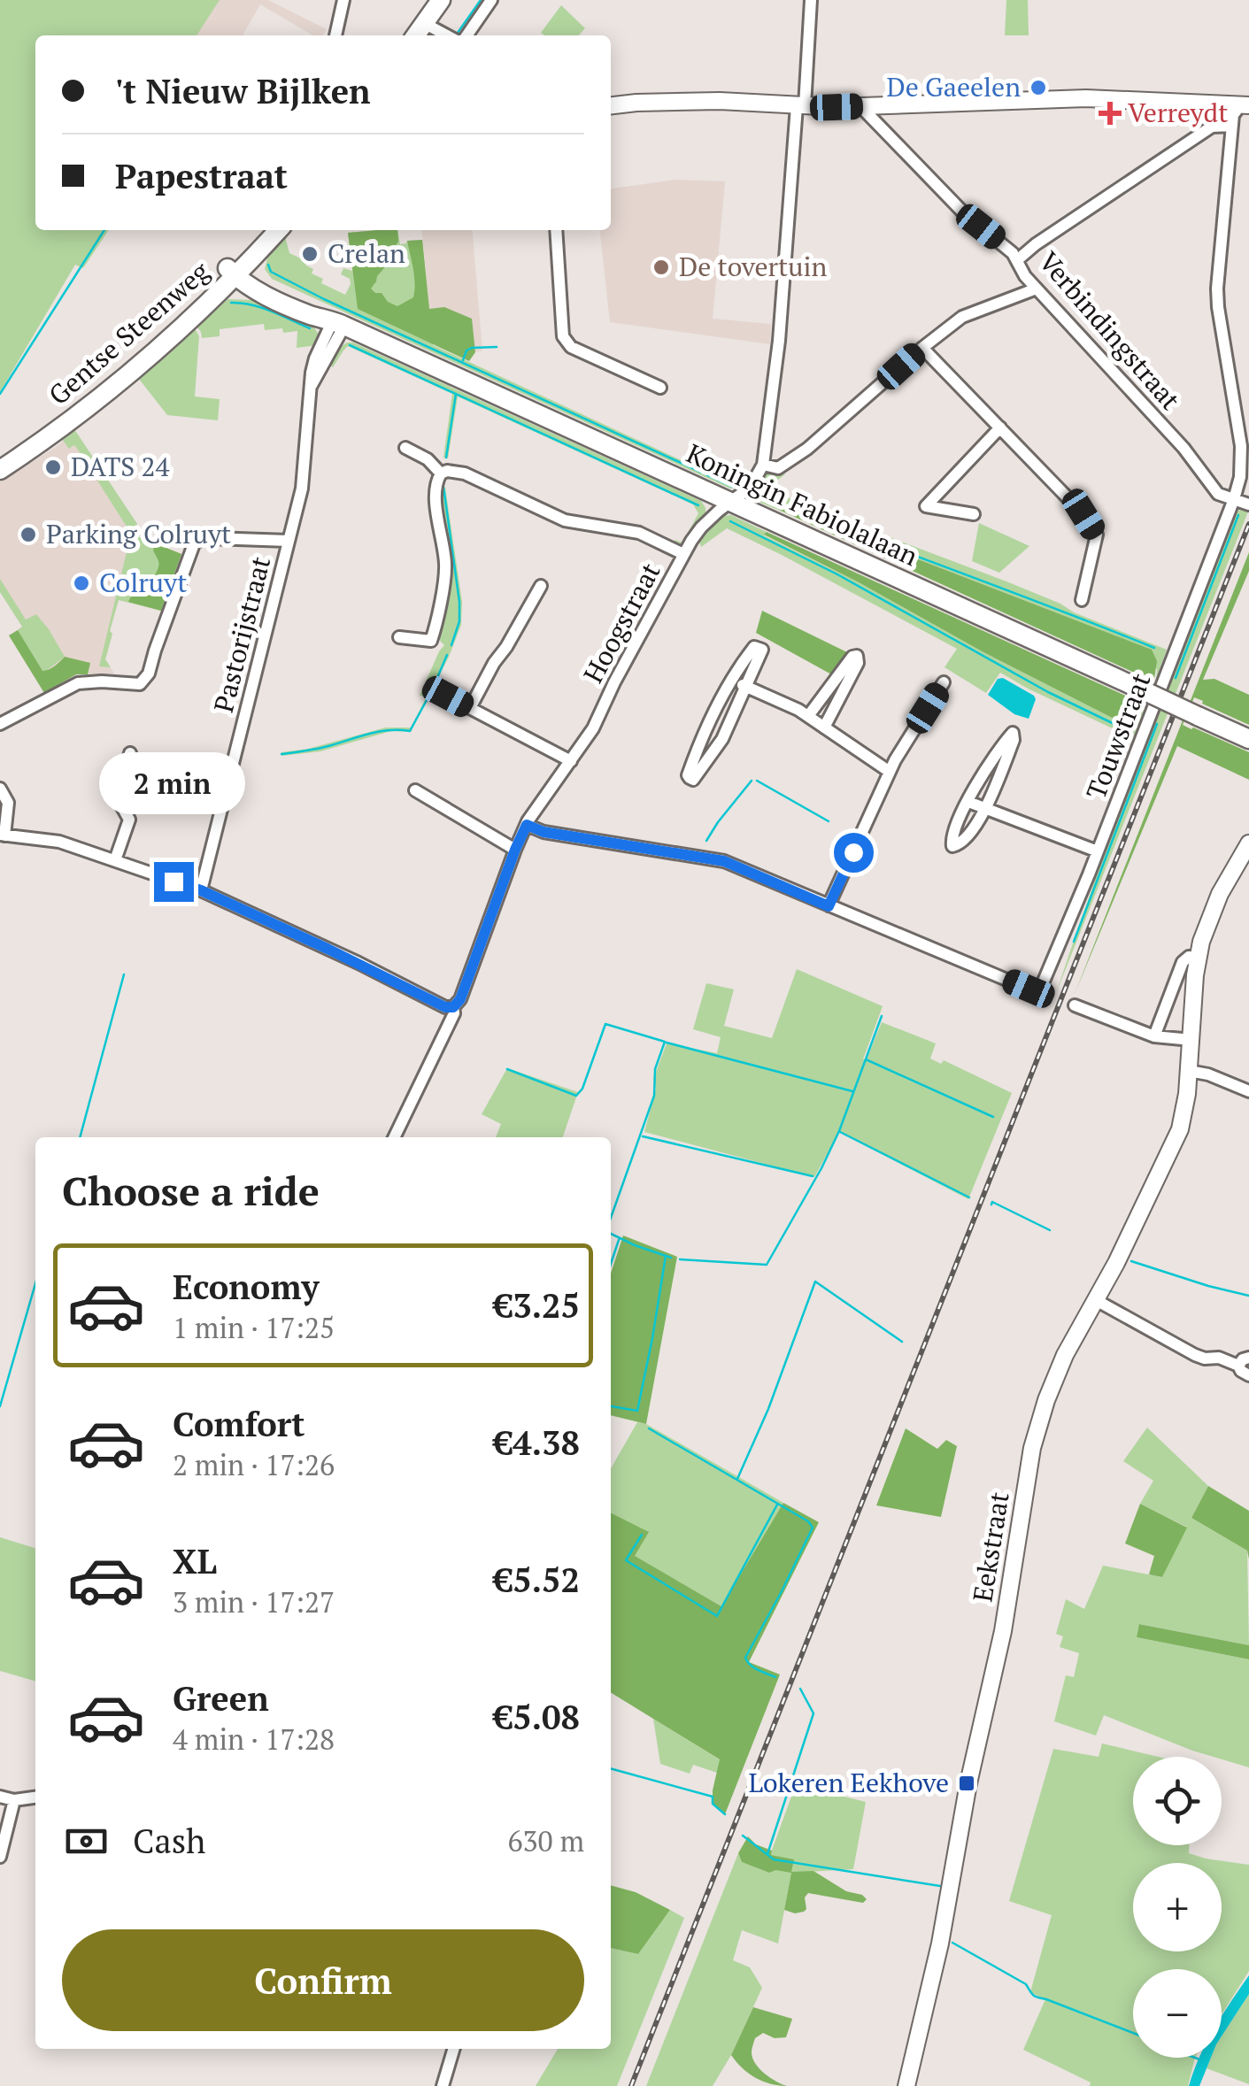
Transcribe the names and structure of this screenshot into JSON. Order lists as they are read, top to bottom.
{
  "streets": {
    "main road": ["Gentse Steenweg", "Koningin Fabiolalaan"],
    "street": [
      "Verbindingstraat",
      "Hoogstraat",
      "Pastorijstraat",
      "Touwstraat",
      "Eekstraat"
    ]
  },
  "crossings": [
    ["Verbindingstraat", "Touwstraat"],
    ["Gentse Steenweg", "Koningin Fabiolalaan"],
    ["Koningin Fabiolalaan", "Hoogstraat"],
    ["Koningin Fabiolalaan", "Pastorijstraat"]
  ],
  "places": {
    "other": [
      "De Gaeelen",
      "Crelan",
      "De tovertuin",
      "DATS 24",
      "Parking Colruyt",
      "Colruyt"
    ],
    "health": ["Verreydt"],
    "transit": ["Lokeren Eekhove"]
  },
  "page": {
    "banner": ["'t Nieuw Bijlken", "Papestraat"],
    "bubble": "2 min",
    "heading": "Choose a ride",
    "list": [
      {
        "name": "Economy",
        "note": "1 min · 17:25",
        "value": "€3.25"
      },
      {
        "name": "Comfort",
        "note": "2 min · 17:26",
        "value": "€4.38"
      },
      {
        "name": "XL",
        "note": "3 min · 17:27",
        "value": "€5.52"
      },
      {
        "name": "Green",
        "note": "4 min · 17:28",
        "value": "€5.08"
      }
    ],
    "map_buttons": ["+", "−"],
    "pay": ["Cash", "630 m"],
    "buttons": "Confirm"
  }
}
